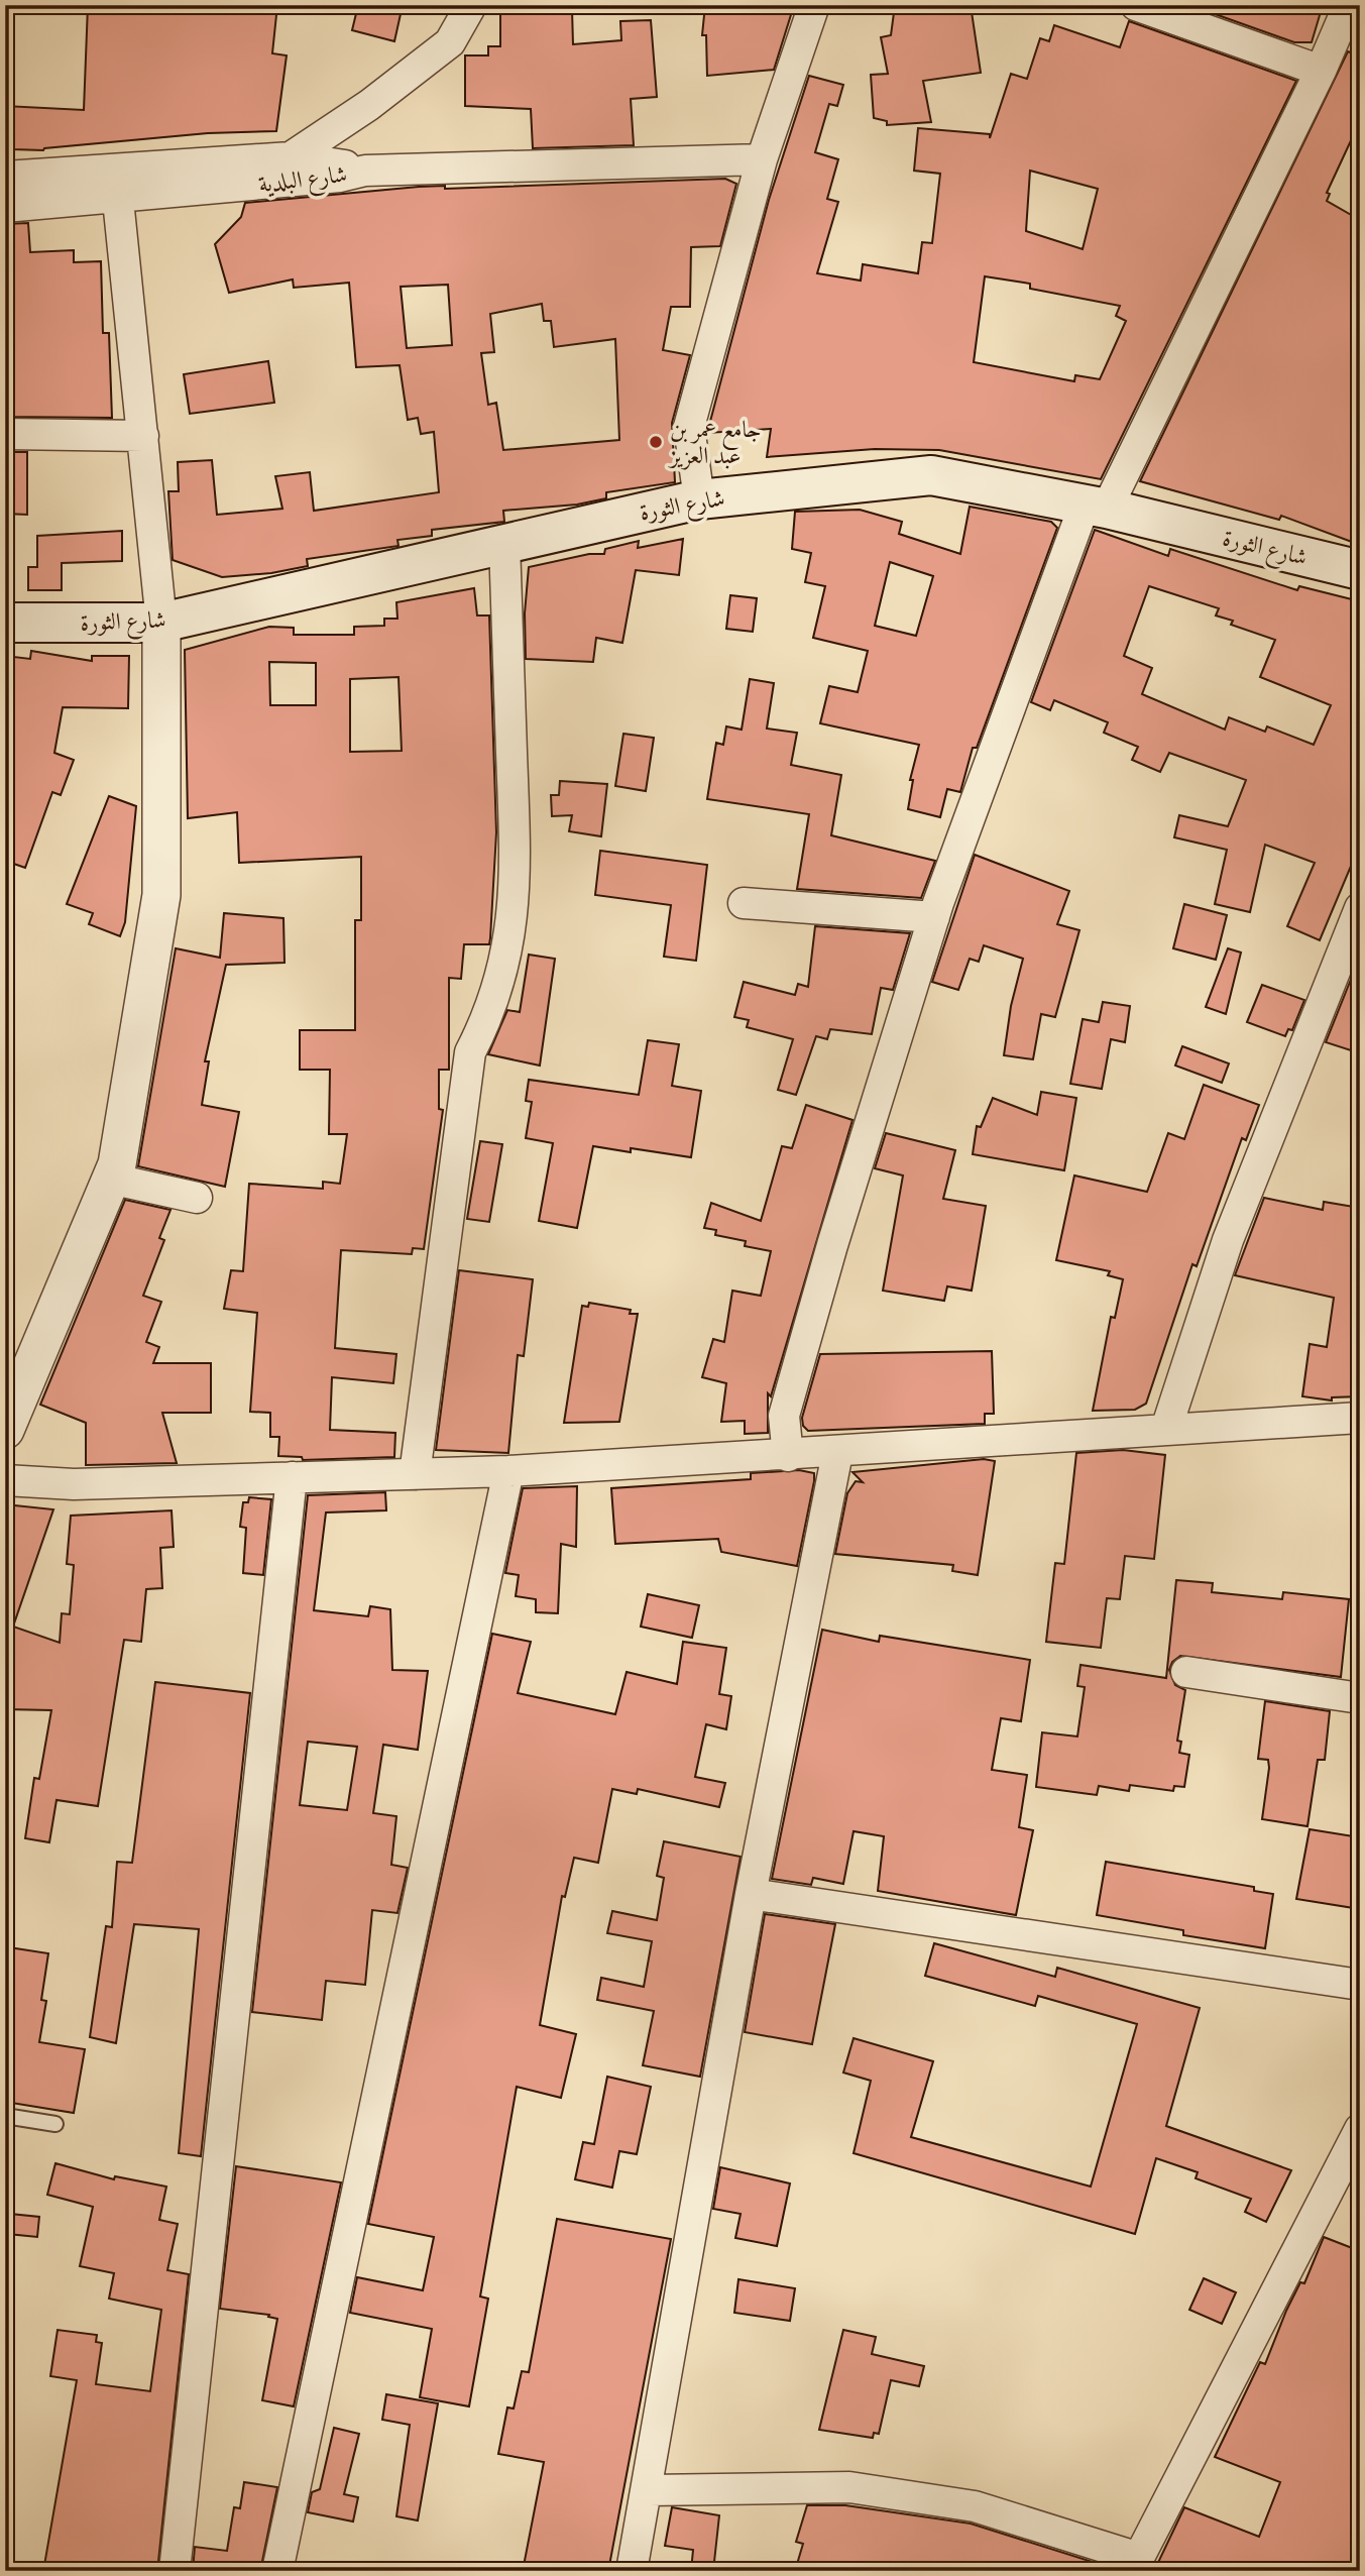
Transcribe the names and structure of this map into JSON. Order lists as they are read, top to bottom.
{
  "streets": {
    "main road": ["شارع الثورة"],
    "street": ["شارع البلدية"]
  },
  "places": ["جامع عمر بن عبد العزيز"]
}
